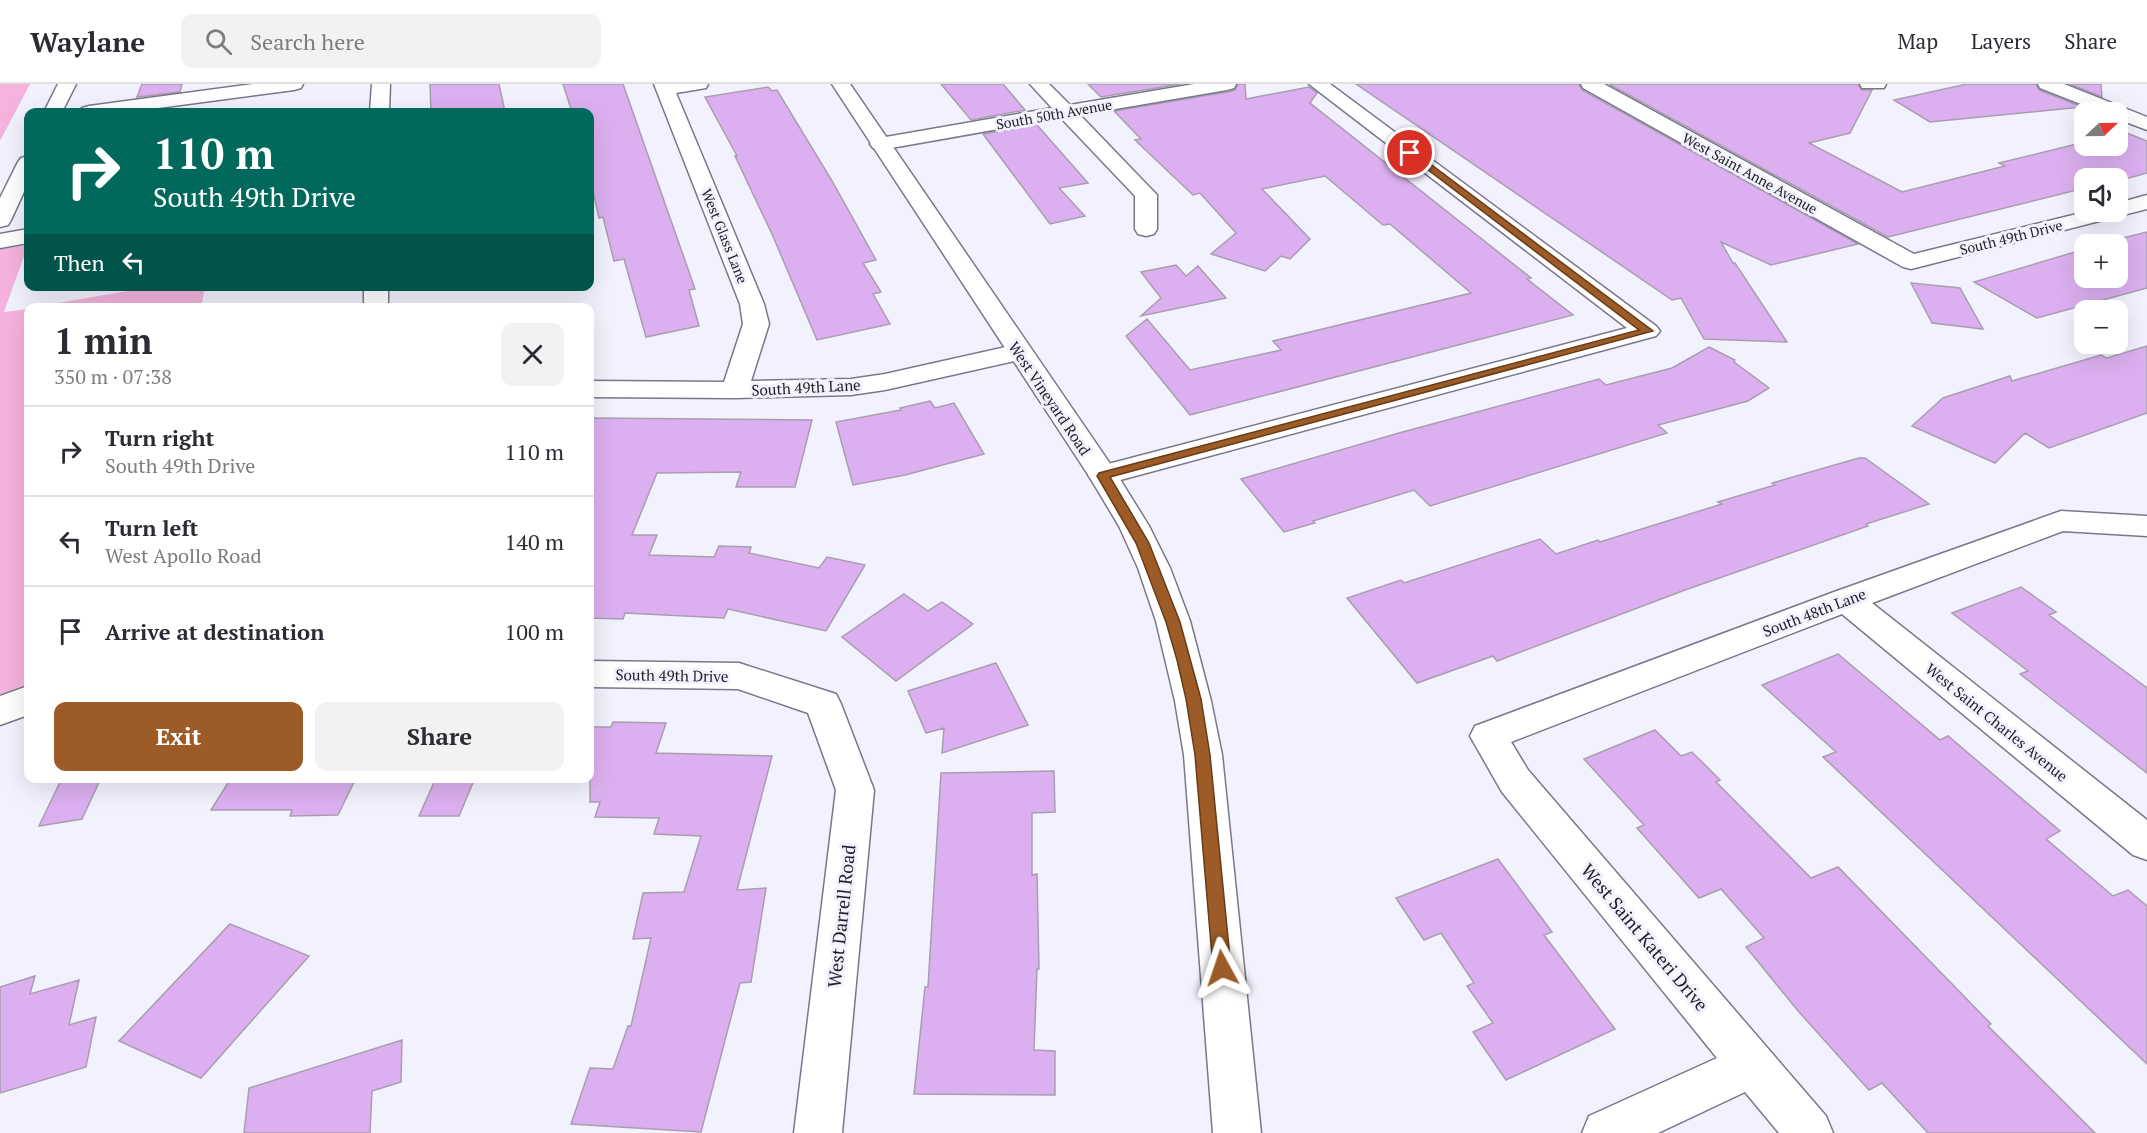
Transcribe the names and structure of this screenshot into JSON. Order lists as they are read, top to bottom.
{
  "streets": {
    "street": [
      "South 50th Avenue",
      "West Saint Anne Avenue",
      "West Glass Lane",
      "South 49th Drive",
      "South 49th Lane",
      "West Vineyard Road",
      "South 48th Lane",
      "West Saint Charles Avenue",
      "West Darrell Road",
      "West Saint Kateri Drive"
    ]
  },
  "crossings": [
    ["South 50th Avenue", "West Vineyard Road"],
    ["West Saint Anne Avenue", "South 49th Drive"],
    ["West Glass Lane", "South 49th Lane"],
    ["South 49th Drive", "West Darrell Road"],
    ["South 49th Lane", "West Vineyard Road"],
    ["South 48th Lane", "West Saint Charles Avenue"],
    ["South 48th Lane", "West Saint Kateri Drive"]
  ],
  "north": "right",
  "page": {
    "header": "Waylane",
    "search": "Search here",
    "nav": ["Map", "Layers", "Share"],
    "map_buttons": ["+", "−"],
    "turn": ["110 m", "South 49th Drive"],
    "then": "Then",
    "heading": ["1 min", "350 m · 07:38"],
    "list": [
      {
        "name": "Turn right",
        "note": "South 49th Drive",
        "value": "110 m"
      },
      {
        "name": "Turn left",
        "note": "West Apollo Road",
        "value": "140 m"
      },
      {
        "name": "Arrive at destination",
        "value": "100 m"
      }
    ],
    "buttons": ["Exit", "Share"]
  }
}
